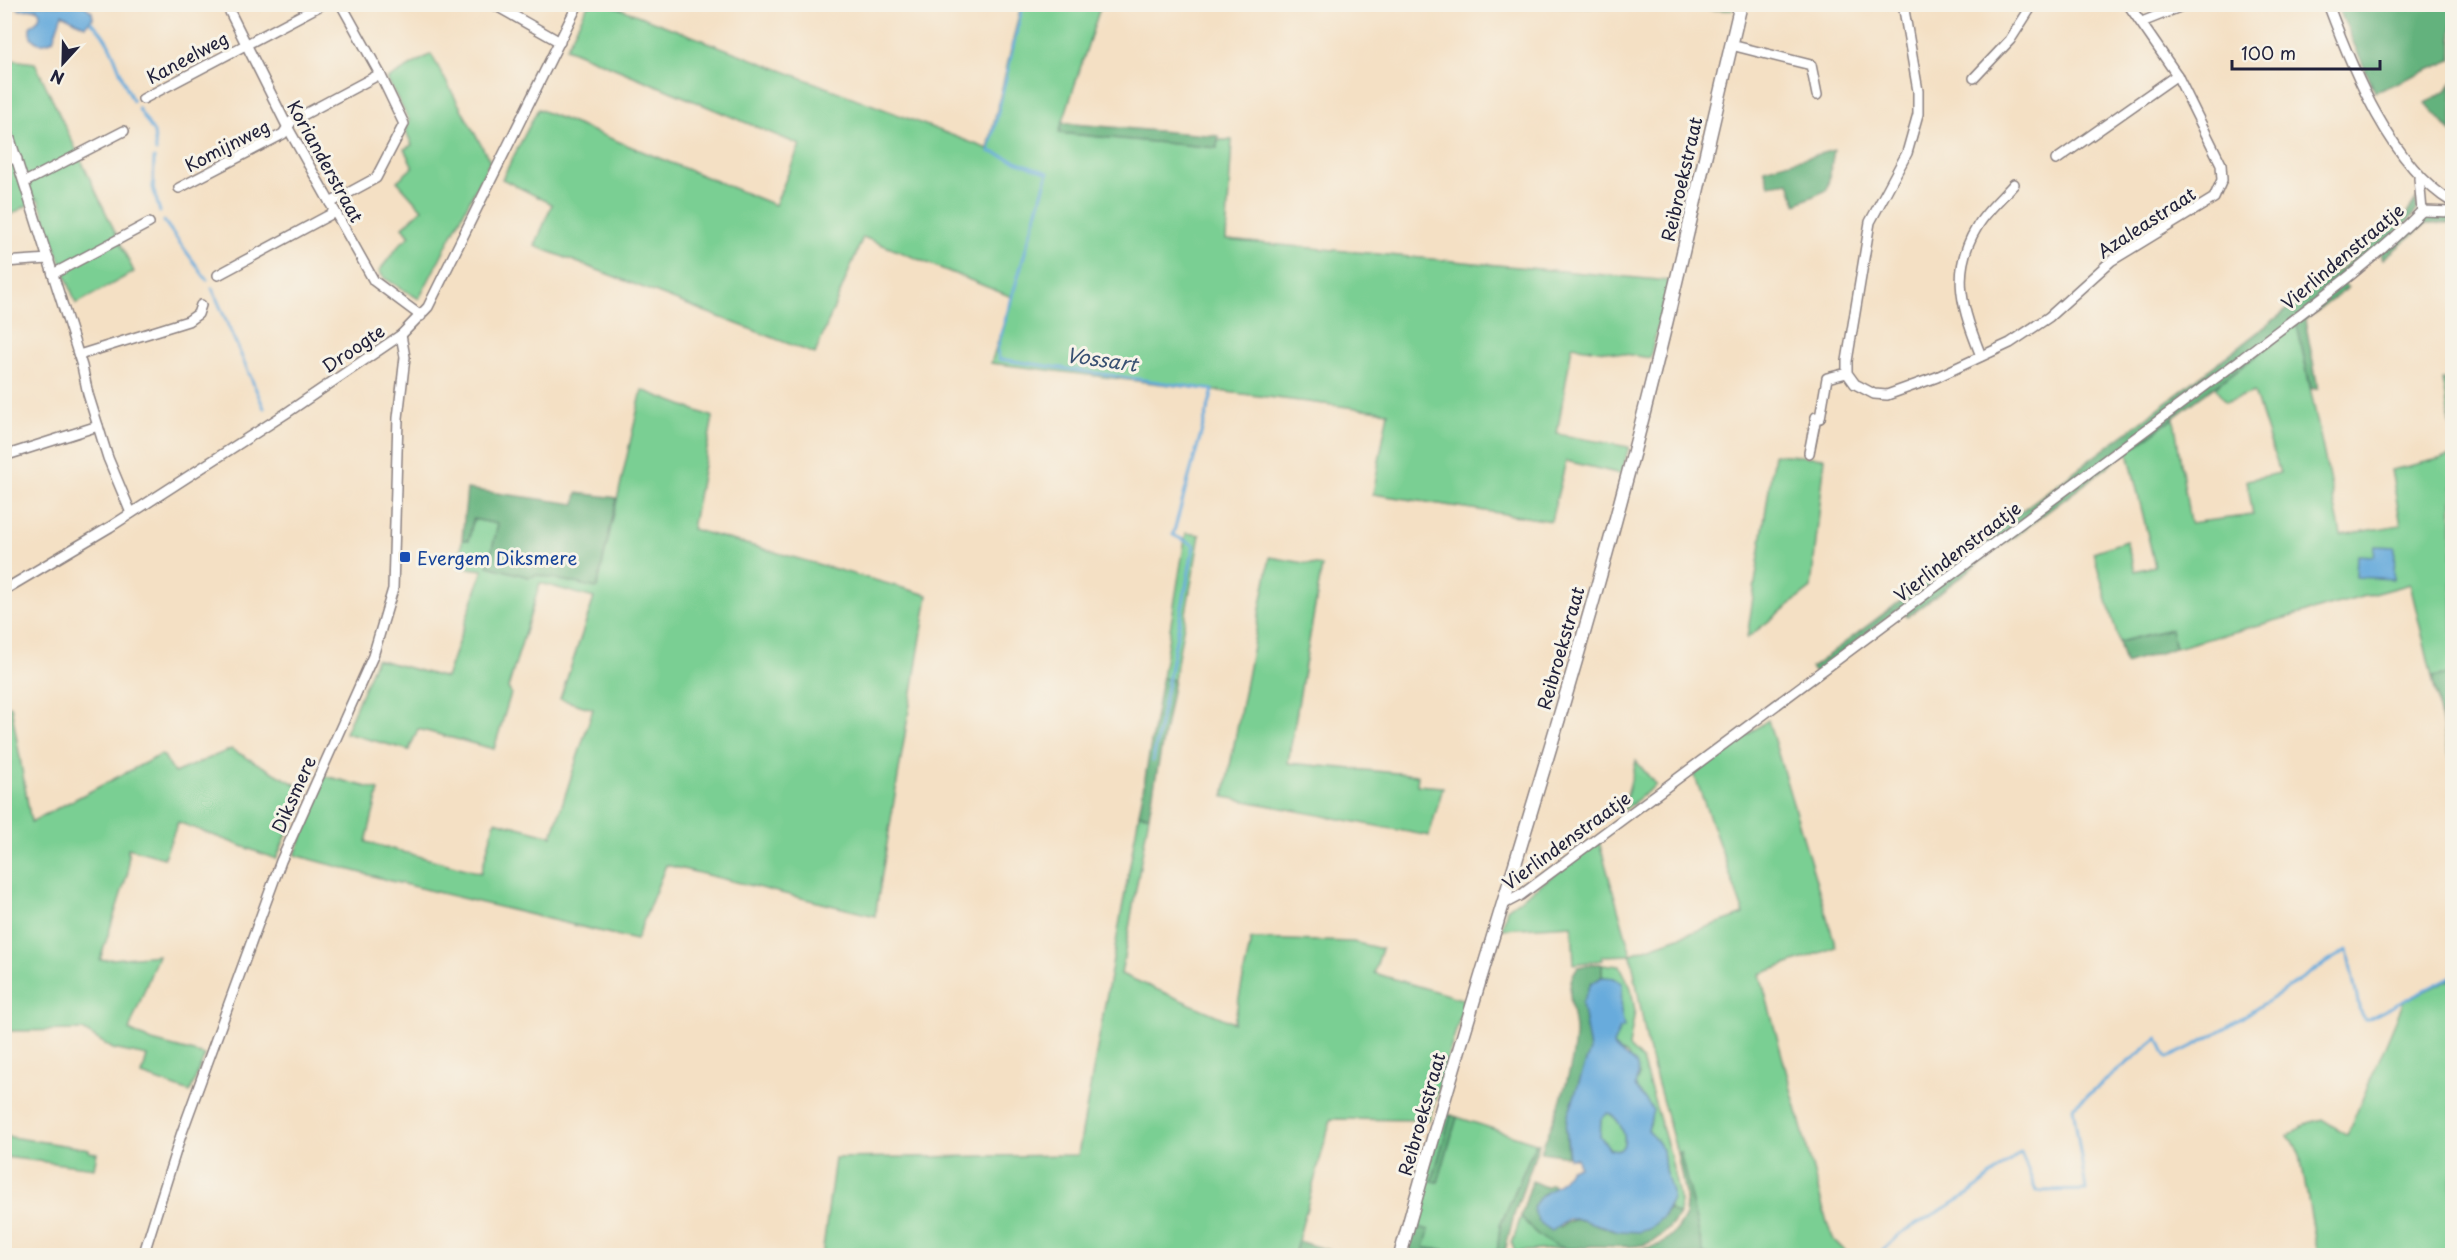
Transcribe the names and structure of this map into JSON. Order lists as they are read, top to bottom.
{
  "streets": {
    "street": [
      "Kaneelweg",
      "Komijnweg",
      "Korianderstraat",
      "Reibroekstraat",
      "Azaleastraat",
      "Vierlindenstraatje",
      "Droogte",
      "Diksmere"
    ]
  },
  "crossings": [
    ["Kaneelweg", "Korianderstraat"],
    ["Komijnweg", "Korianderstraat"],
    ["Korianderstraat", "Droogte"],
    ["Reibroekstraat", "Vierlindenstraatje"],
    ["Droogte", "Diksmere"]
  ],
  "water": ["Vossart"],
  "places": {
    "transit": ["Evergem Diksmere"]
  },
  "scale_bar": "100 m",
  "north": "bottom"
}
